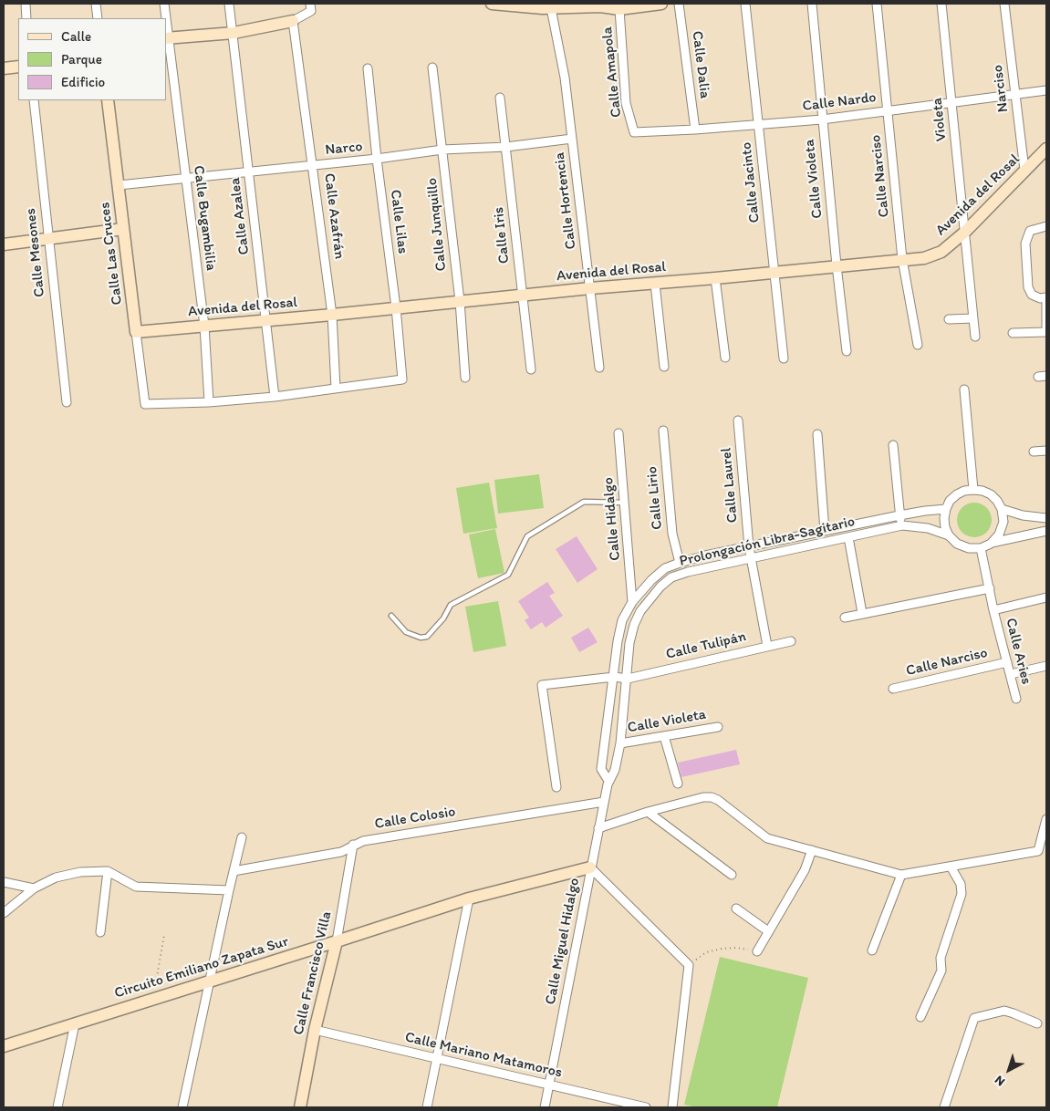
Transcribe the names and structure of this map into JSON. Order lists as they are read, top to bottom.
{
  "streets": {
    "street": [
      "Calle Dalia",
      "Calle Amapola",
      "Narciso",
      "Calle Nardo",
      "Violeta",
      "Narco",
      "Calle Narciso",
      "Calle Violeta",
      "Calle Jacinto",
      "Avenida del Rosal",
      "Calle Hortencia",
      "Calle Azalea",
      "Calle Azafrán",
      "Calle Bugambilia",
      "Calle Lilas",
      "Calle Junquillo",
      "Calle Iris",
      "Calle Mesones",
      "Calle Las Cruces",
      "Calle Laurel",
      "Calle Lirio",
      "Calle Hidalgo",
      "Prolongación Libra-Sagitario",
      "Calle Tulipán",
      "Calle Aries",
      "Calle Colosio",
      "Calle Miguel Hidalgo",
      "Circuito Emiliano Zapata Sur",
      "Calle Francisco Villa",
      "Calle Mariano Matamoros"
    ]
  },
  "crossings": [
    ["Calle Dalia", "Calle Nardo"],
    ["Calle Amapola", "Calle Nardo"],
    ["Narciso", "Calle Nardo"],
    ["Narciso", "Avenida del Rosal"],
    ["Calle Nardo", "Violeta"],
    ["Calle Nardo", "Calle Narciso"],
    ["Calle Nardo", "Calle Violeta"],
    ["Calle Nardo", "Calle Jacinto"],
    ["Violeta", "Avenida del Rosal"],
    ["Narco", "Calle Hortencia"],
    ["Narco", "Calle Azalea"],
    ["Narco", "Calle Azafrán"],
    ["Narco", "Calle Bugambilia"],
    ["Narco", "Calle Lilas"],
    ["Narco", "Calle Junquillo"],
    ["Narco", "Calle Iris"],
    ["Narco", "Calle Las Cruces"],
    ["Calle Narciso", "Avenida del Rosal"],
    ["Calle Narciso", "Calle Aries"],
    ["Calle Violeta", "Avenida del Rosal"],
    ["Calle Violeta", "Prolongación Libra-Sagitario"],
    ["Calle Jacinto", "Avenida del Rosal"],
    ["Avenida del Rosal", "Calle Hortencia"],
    ["Avenida del Rosal", "Calle Azalea"],
    ["Avenida del Rosal", "Calle Azafrán"],
    ["Avenida del Rosal", "Calle Bugambilia"],
    ["Avenida del Rosal", "Calle Lilas"],
    ["Avenida del Rosal", "Calle Junquillo"],
    ["Avenida del Rosal", "Calle Iris"],
    ["Avenida del Rosal", "Calle Las Cruces"],
    ["Calle Azafrán", "Calle Lilas"],
    ["Calle Bugambilia", "Calle Las Cruces"],
    ["Calle Laurel", "Prolongación Libra-Sagitario"],
    ["Calle Laurel", "Calle Tulipán"],
    ["Calle Lirio", "Prolongación Libra-Sagitario"],
    ["Calle Hidalgo", "Prolongación Libra-Sagitario"],
    ["Prolongación Libra-Sagitario", "Calle Tulipán"],
    ["Prolongación Libra-Sagitario", "Calle Aries"],
    ["Prolongación Libra-Sagitario", "Calle Miguel Hidalgo"],
    ["Calle Colosio", "Calle Miguel Hidalgo"],
    ["Calle Colosio", "Calle Francisco Villa"],
    ["Calle Miguel Hidalgo", "Circuito Emiliano Zapata Sur"],
    ["Calle Miguel Hidalgo", "Calle Mariano Matamoros"],
    ["Circuito Emiliano Zapata Sur", "Calle Francisco Villa"],
    ["Calle Francisco Villa", "Calle Mariano Matamoros"]
  ],
  "legend": ["Calle", "Parque", "Edificio"],
  "north": "bottom left"
}
